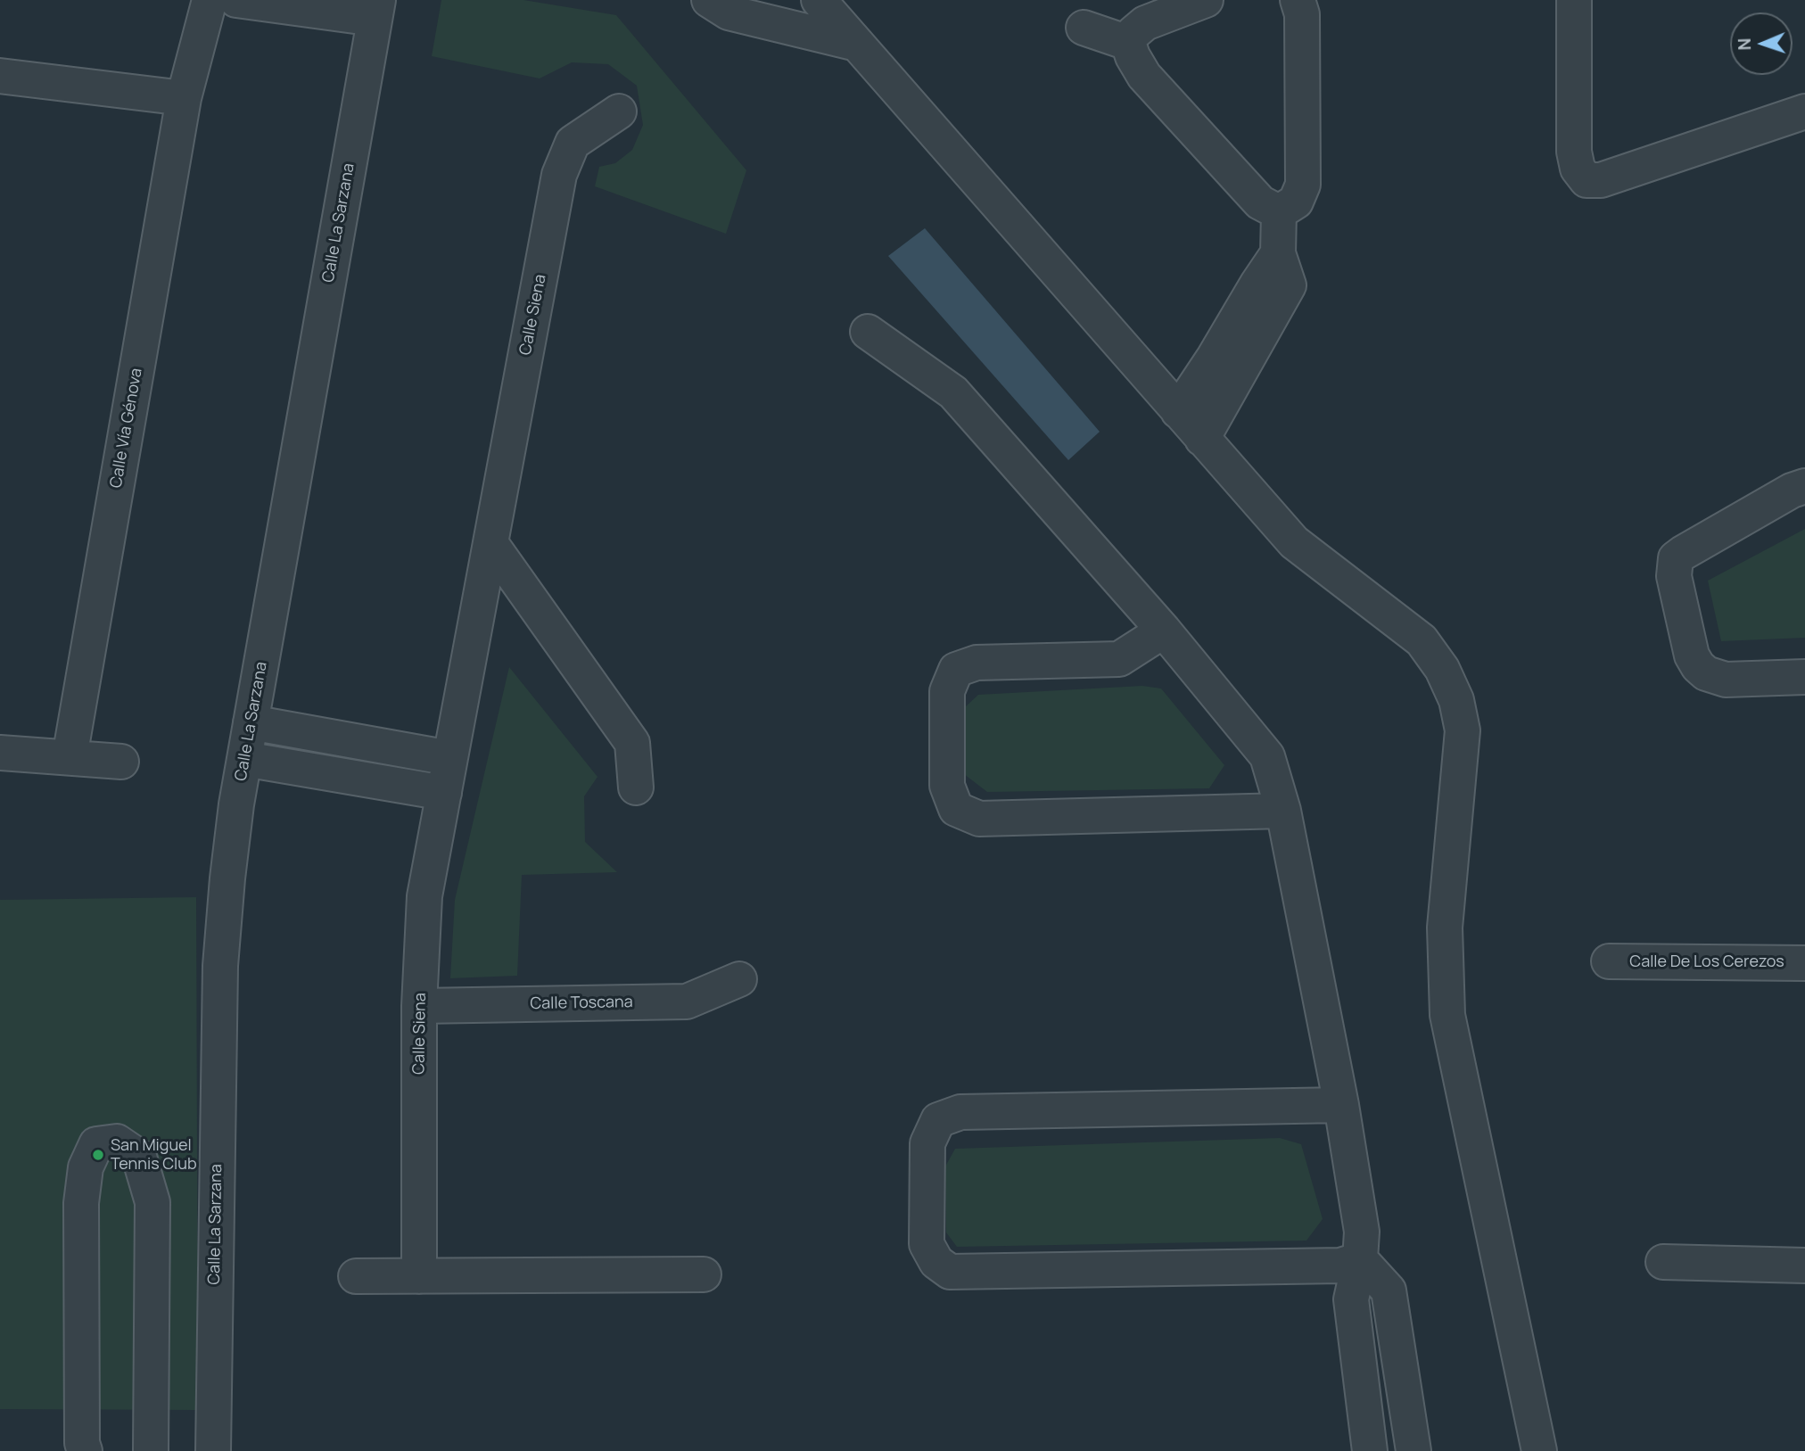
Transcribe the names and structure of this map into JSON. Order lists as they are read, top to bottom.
{
  "streets": {
    "street": [
      "Calle La Sarzana",
      "Calle Siena",
      "Calle Vía Génova",
      "Calle De Los Cerezos",
      "Calle Toscana"
    ]
  },
  "crossings": [
    ["Calle Siena", "Calle Toscana"]
  ],
  "places": ["San Miguel Tennis Club"],
  "north": "left"
}
